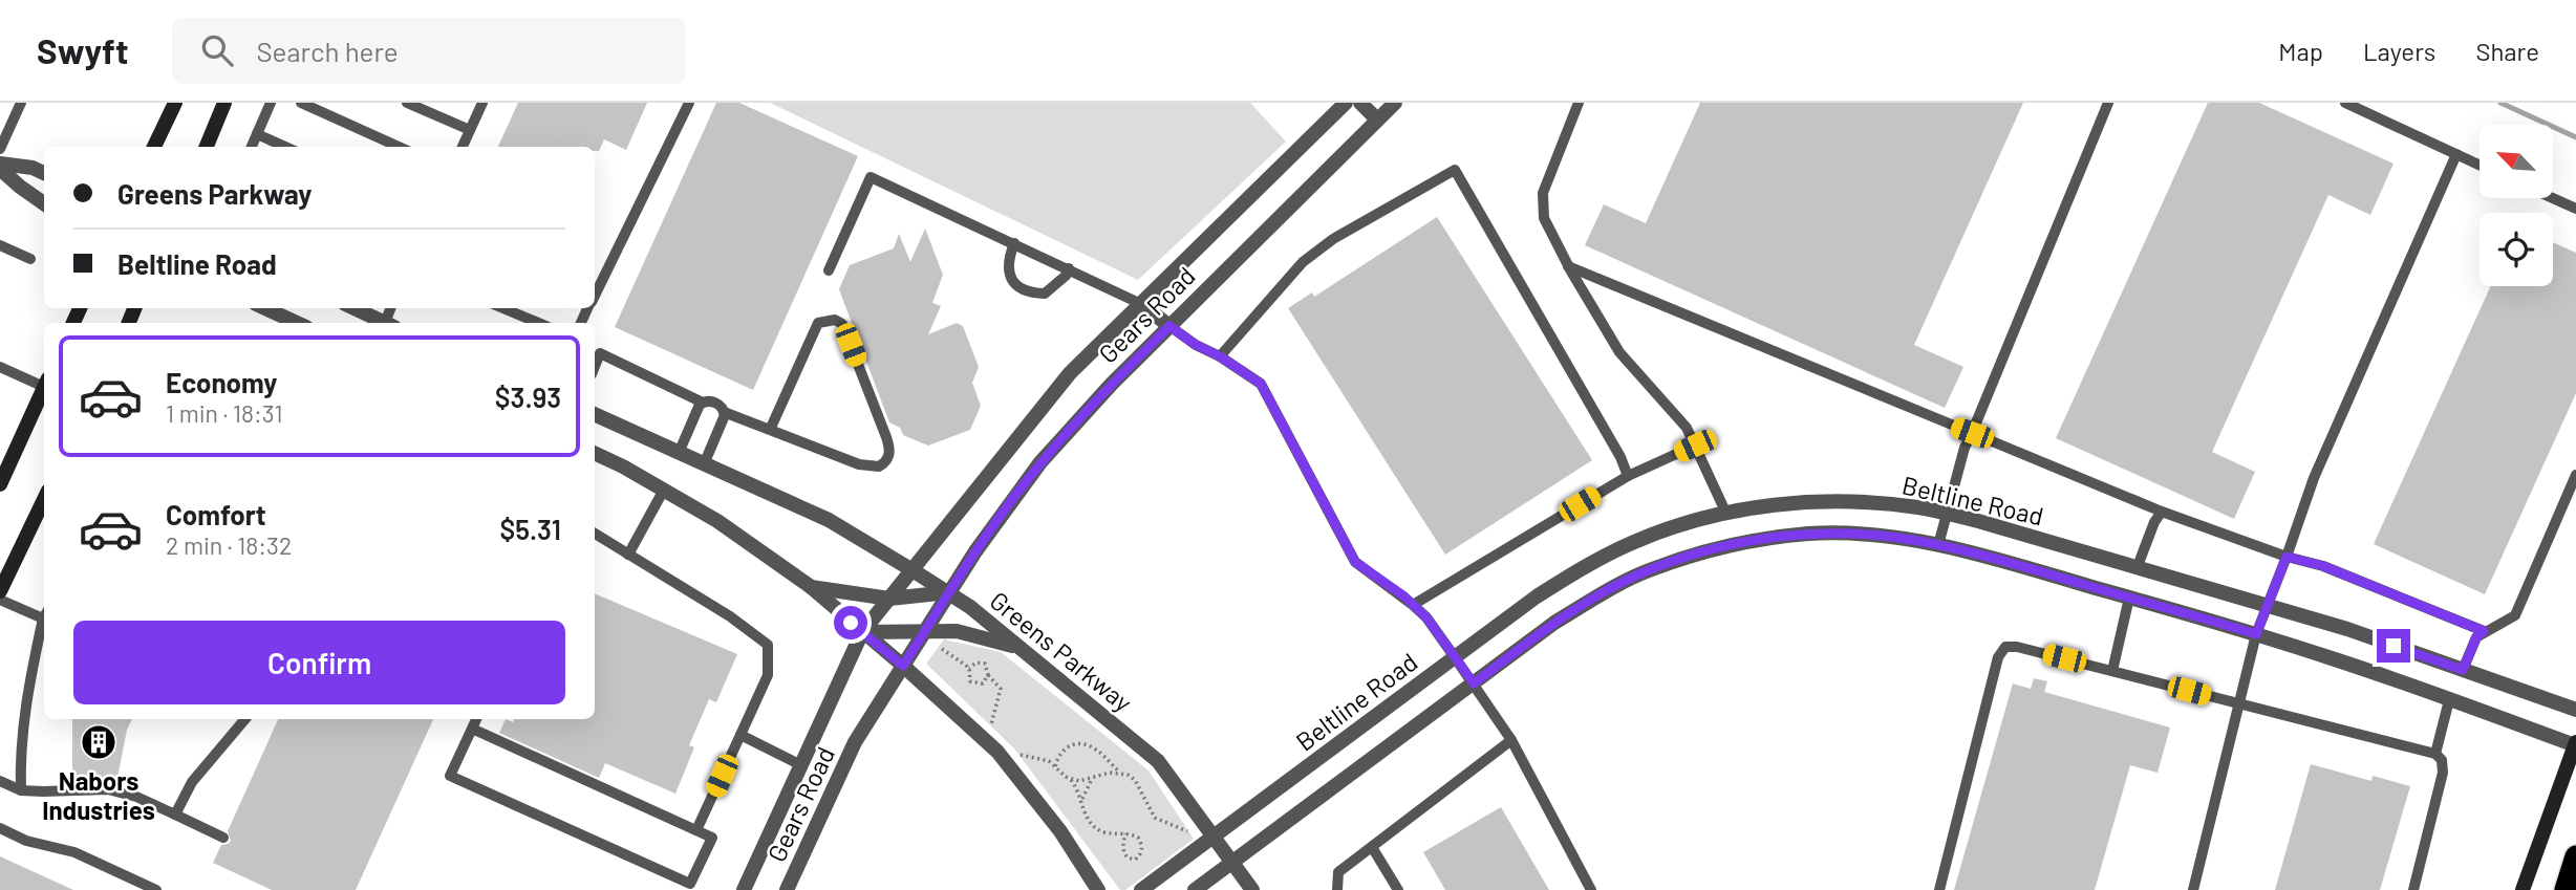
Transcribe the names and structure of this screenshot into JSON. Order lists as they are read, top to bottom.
{
  "streets": {
    "street": ["Gears Road", "Beltline Road", "Greens Parkway"]
  },
  "crossings": [
    ["Gears Road", "Greens Parkway"],
    ["Beltline Road", "Greens Parkway"]
  ],
  "places": {
    "building": ["Nabors Industries"]
  },
  "north": "top left",
  "page": {
    "header": "Swyft",
    "search": "Search here",
    "nav": ["Map", "Layers", "Share"],
    "banner": ["Greens Parkway", "Beltline Road"],
    "list": [
      {
        "name": "Economy",
        "note": "1 min · 18:31",
        "value": "$3.93"
      },
      {
        "name": "Comfort",
        "note": "2 min · 18:32",
        "value": "$5.31"
      }
    ],
    "buttons": "Confirm"
  }
}
